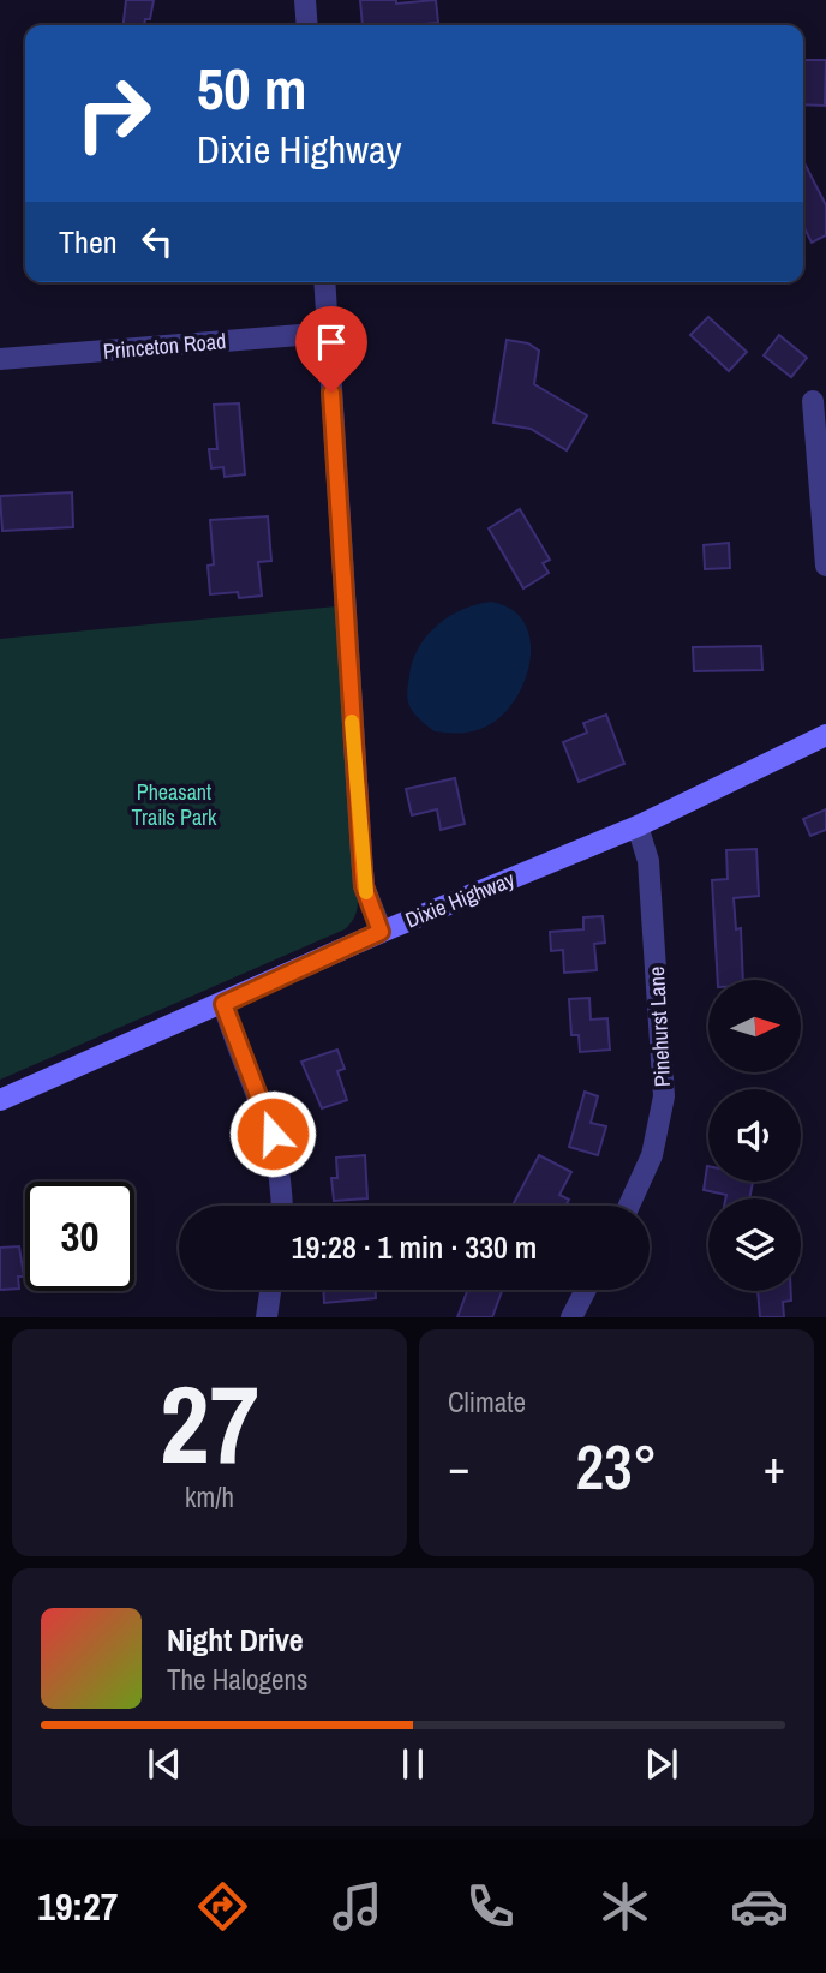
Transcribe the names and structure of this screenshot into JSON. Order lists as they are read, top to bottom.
{
  "streets": {
    "main road": ["Dixie Highway"],
    "street": ["Princeton Road", "Pinehurst Lane"]
  },
  "crossings": [
    ["Dixie Highway", "Pinehurst Lane"]
  ],
  "parks": ["Pheasant Trails Park"],
  "north": "right",
  "page": {
    "turn": ["50 m", "Dixie Highway"],
    "then": "Then",
    "limit": "30",
    "trip": "19:28 · 1 min · 330 m",
    "tile": [
      ["27", "km/h"],
      "Climate"
    ],
    "heat": ["−", "23°", "+"],
    "song": ["Night Drive", "The Halogens"],
    "tabs": "19:27"
  }
}
